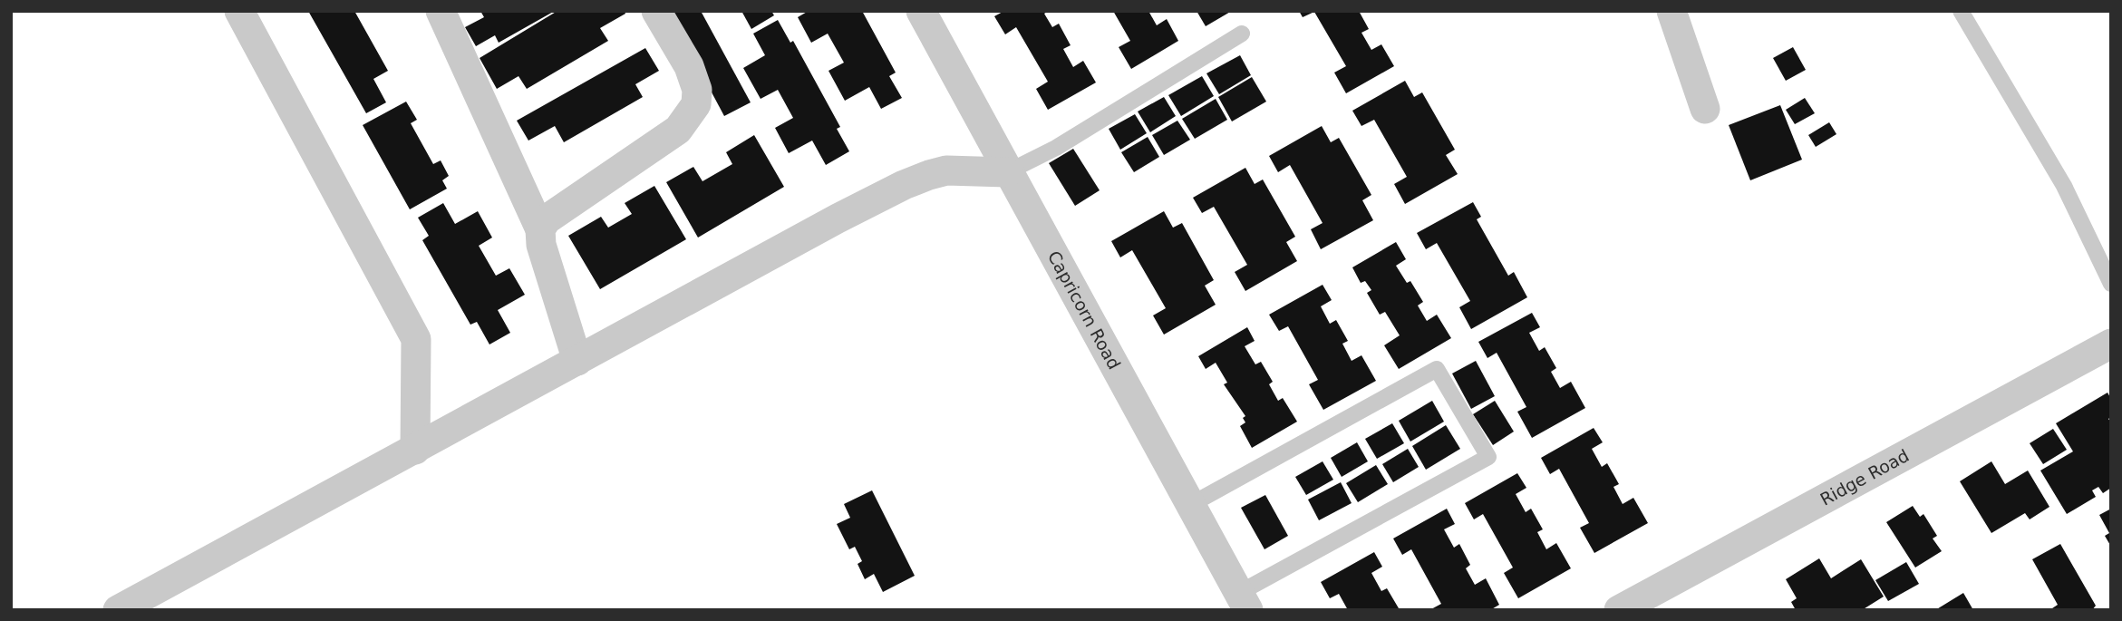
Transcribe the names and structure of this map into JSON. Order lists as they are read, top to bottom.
{
  "streets": {
    "street": ["Capricorn Road", "Ridge Road"]
  }
}
